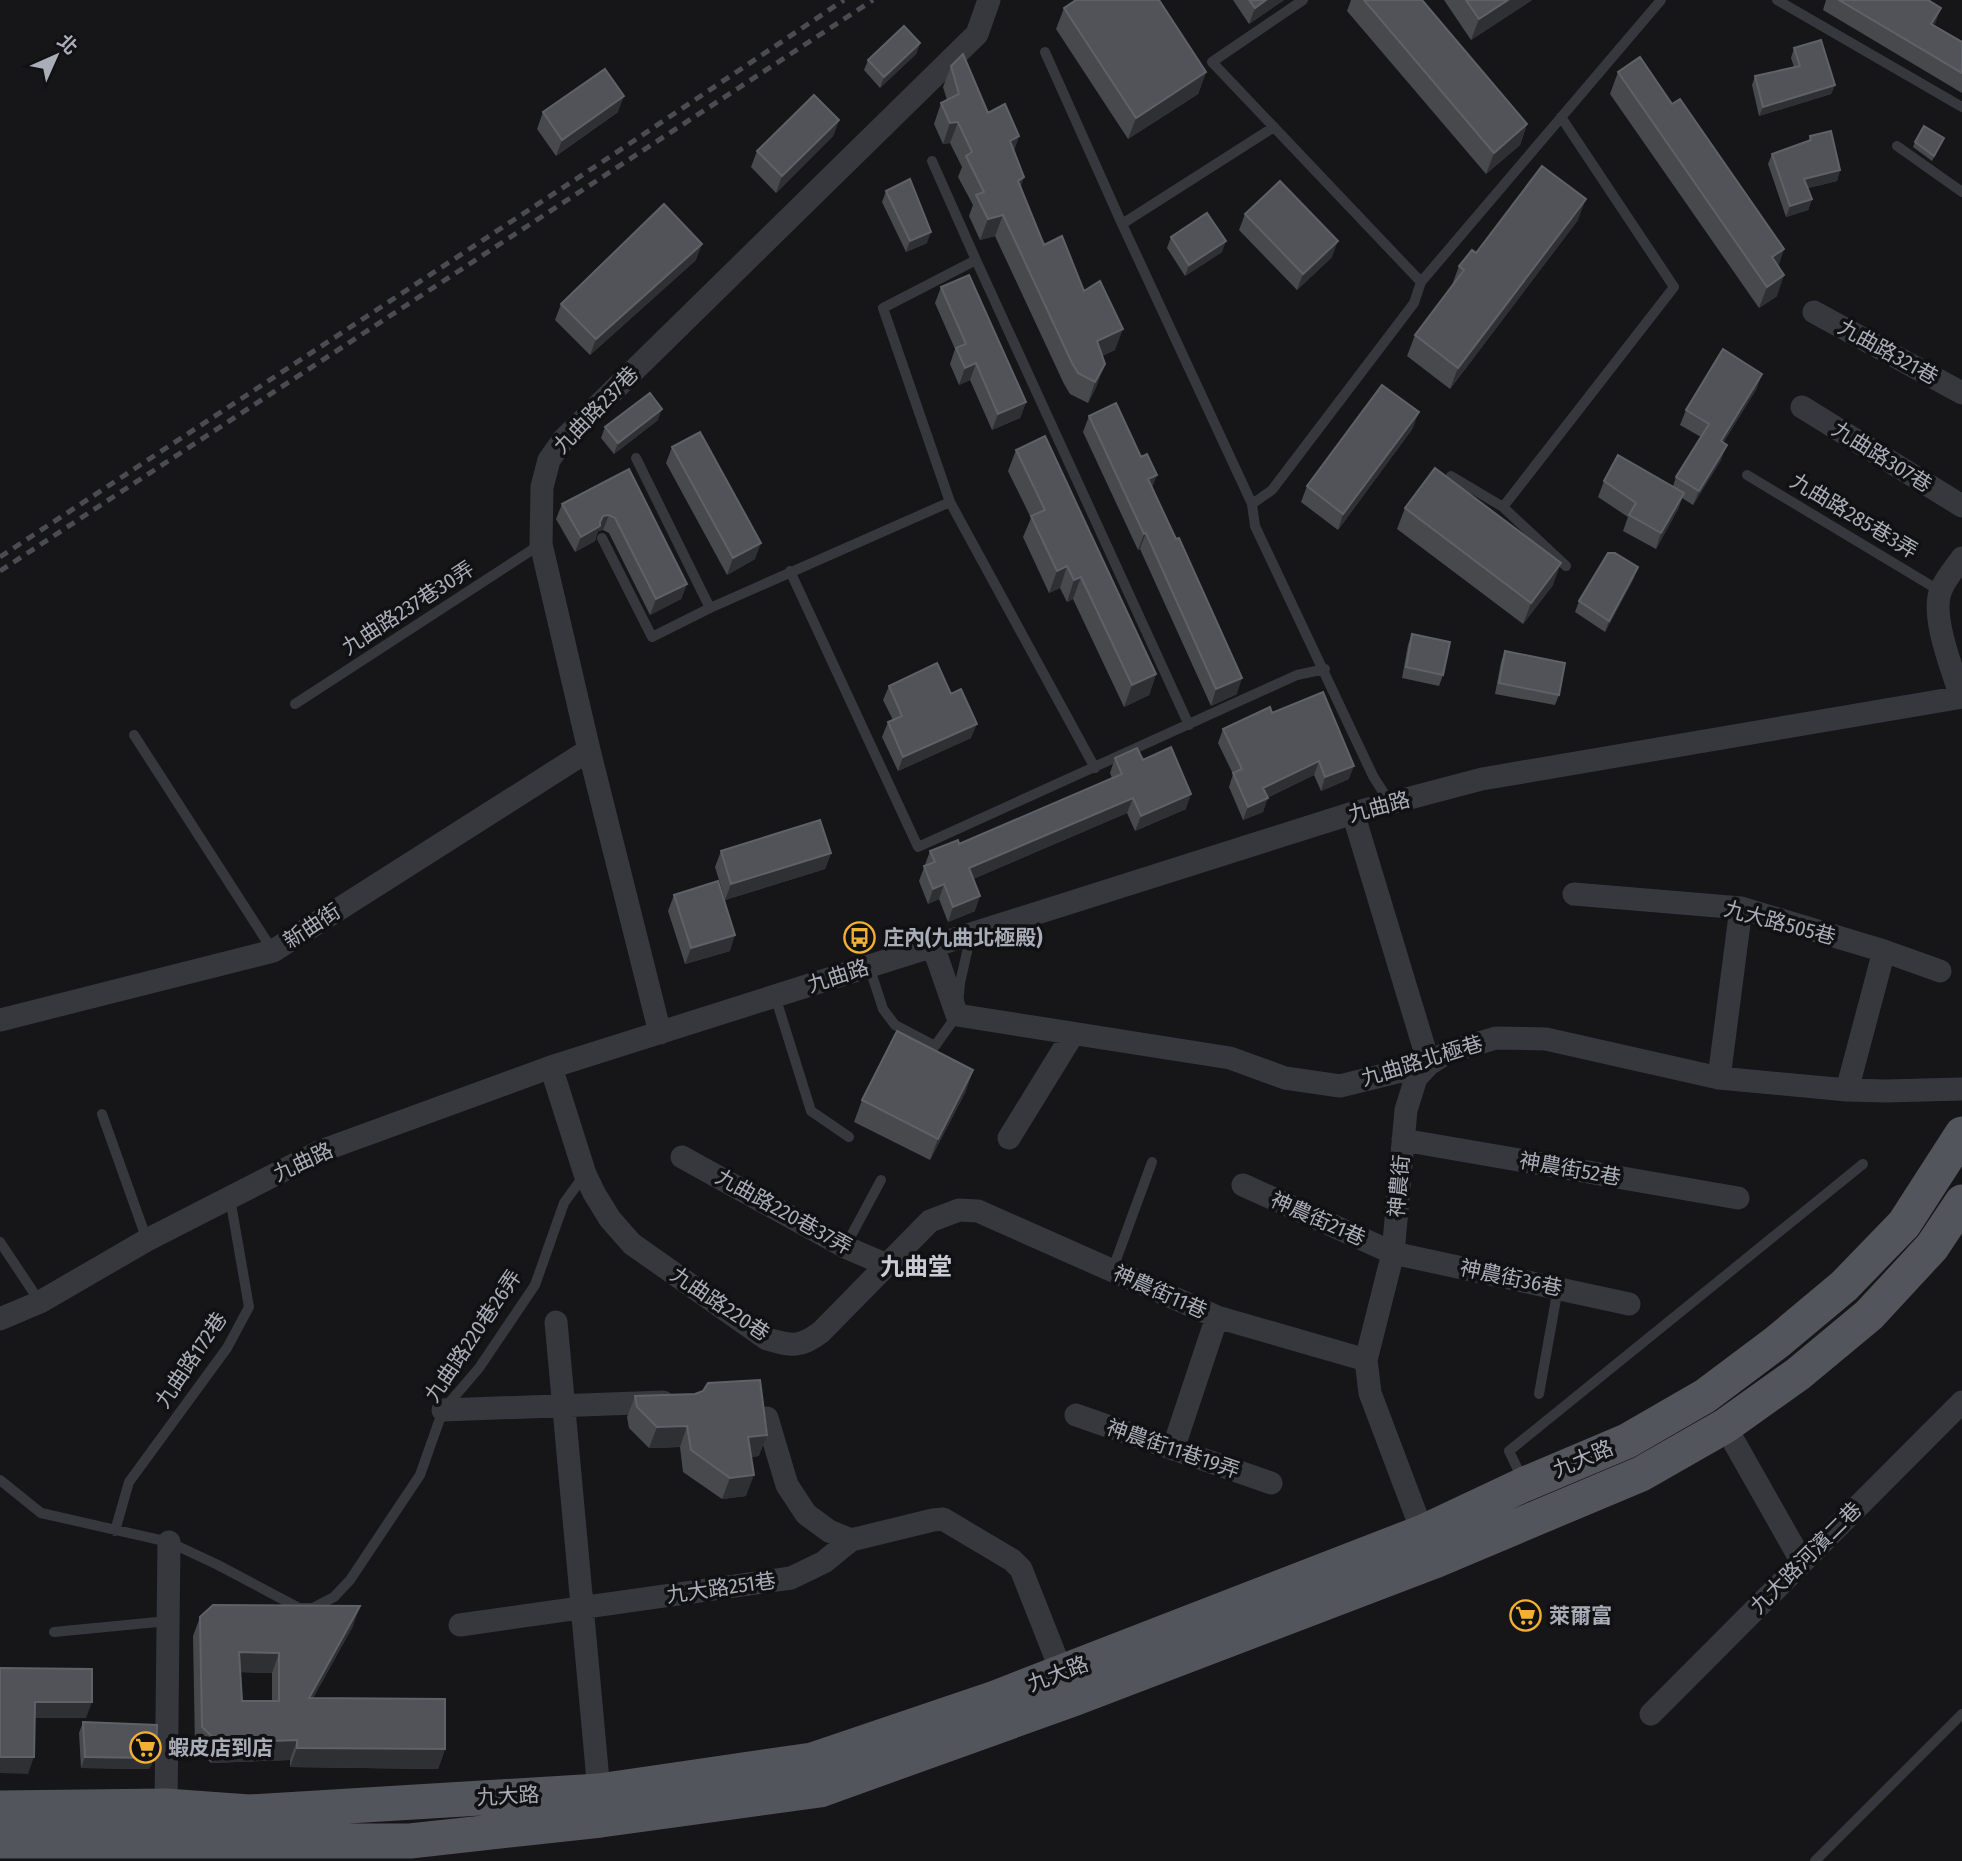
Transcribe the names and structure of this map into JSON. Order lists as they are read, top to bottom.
{
  "streets": {
    "main road": ["九大路"],
    "street": [
      "九曲路321巷",
      "九曲路237巷",
      "九曲路307巷",
      "九曲路",
      "九大路505巷",
      "新曲街",
      "九曲路北極巷",
      "神農街52巷",
      "神農街",
      "九曲路220巷37弄",
      "神農街21巷",
      "神農街36巷",
      "神農街11巷",
      "九曲路220巷",
      "神農街11巷19弄",
      "九大路河濱二巷",
      "九大路251巷"
    ],
    "lane": [
      "九曲路285巷3弄",
      "九曲路237巷30弄",
      "九曲路220巷26弄",
      "九曲路172巷"
    ]
  },
  "crossings": [
    ["九曲路237巷", "九曲路237巷30弄"],
    ["九曲路237巷", "九曲路"],
    ["九曲路237巷", "新曲街"],
    ["九曲路", "九曲路220巷"],
    ["九曲路", "九曲路172巷"],
    ["九曲路北極巷", "神農街"],
    ["神農街52巷", "神農街"],
    ["神農街", "神農街21巷"],
    ["神農街", "神農街36巷"],
    ["神農街", "神農街11巷"],
    ["神農街", "九大路"],
    ["九曲路220巷37弄", "九曲路220巷"],
    ["神農街21巷", "神農街36巷"],
    ["神農街11巷", "九曲路220巷"],
    ["九曲路220巷", "九曲路220巷26弄"],
    ["九曲路220巷26弄", "九曲路172巷"]
  ],
  "districts": ["九曲堂"],
  "places": {
    "bus stop": ["庄內(九曲北極殿)"],
    "supermarket": ["萊爾富", "蝦皮店到店"]
  },
  "north": "top right"
}
